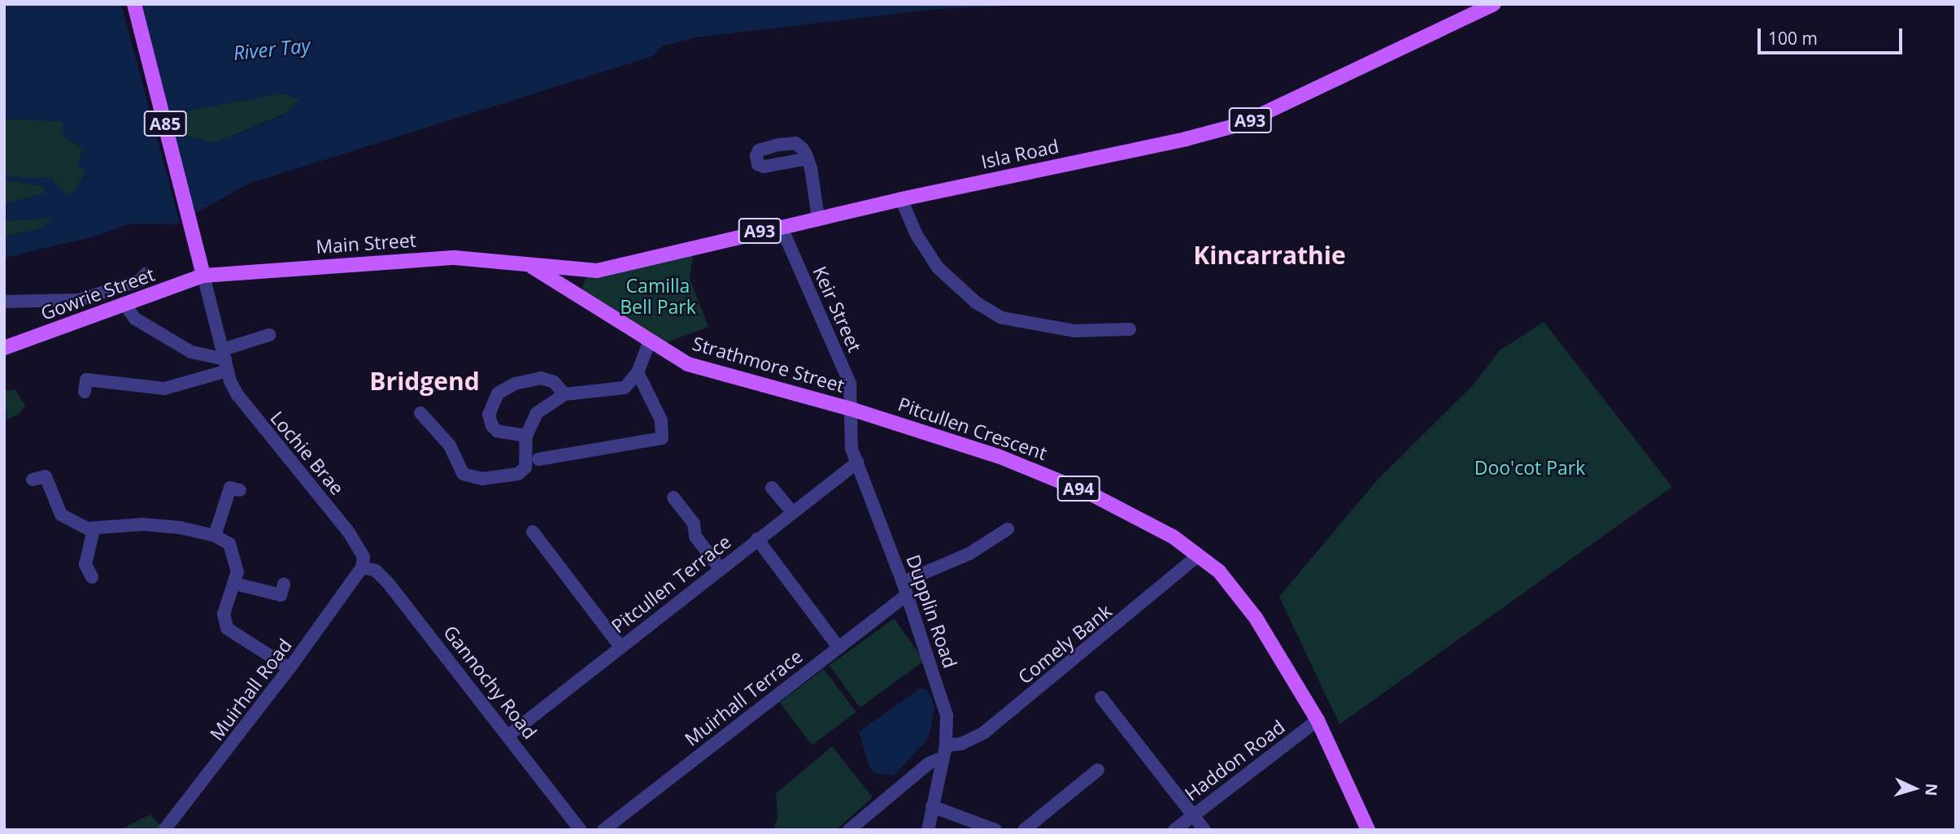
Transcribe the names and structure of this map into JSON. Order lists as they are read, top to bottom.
{
  "streets": {
    "main road": [
      "A93",
      "A85",
      "Isla Road",
      "Main Street",
      "Gowrie Street",
      "Strathmore Street",
      "Pitcullen Crescent",
      "A94"
    ],
    "street": [
      "Keir Street",
      "Lochie Brae",
      "Pitcullen Terrace",
      "Dupplin Road",
      "Comely Bank",
      "Gannochy Road",
      "Muirhall Road",
      "Muirhall Terrace",
      "Haddon Road"
    ]
  },
  "crossings": [
    ["A85", "Main Street"],
    ["A85", "Gowrie Street"],
    ["A85", "Lochie Brae"],
    ["Isla Road", "Main Street"],
    ["Isla Road", "Keir Street"],
    ["Isla Road", "Strathmore Street"],
    ["Main Street", "Gowrie Street"],
    ["Main Street", "Strathmore Street"],
    ["Main Street", "Lochie Brae"],
    ["Gowrie Street", "Lochie Brae"],
    ["Keir Street", "Strathmore Street"],
    ["Keir Street", "Pitcullen Crescent"],
    ["Keir Street", "Dupplin Road"],
    ["Strathmore Street", "Pitcullen Crescent"],
    ["Strathmore Street", "Dupplin Road"],
    ["Pitcullen Crescent", "A94"],
    ["Pitcullen Crescent", "Dupplin Road"],
    ["Pitcullen Crescent", "Comely Bank"],
    ["Pitcullen Crescent", "Haddon Road"],
    ["Lochie Brae", "Gannochy Road"],
    ["Lochie Brae", "Muirhall Road"],
    ["A94", "Haddon Road"],
    ["Pitcullen Terrace", "Dupplin Road"],
    ["Pitcullen Terrace", "Gannochy Road"],
    ["Dupplin Road", "Comely Bank"],
    ["Dupplin Road", "Muirhall Terrace"],
    ["Gannochy Road", "Muirhall Road"]
  ],
  "districts": ["Kincarrathie", "Bridgend"],
  "water": ["River Tay"],
  "parks": ["Camilla Bell Park", "Doo'cot Park"],
  "scale_bar": "100 m",
  "north": "right"
}
